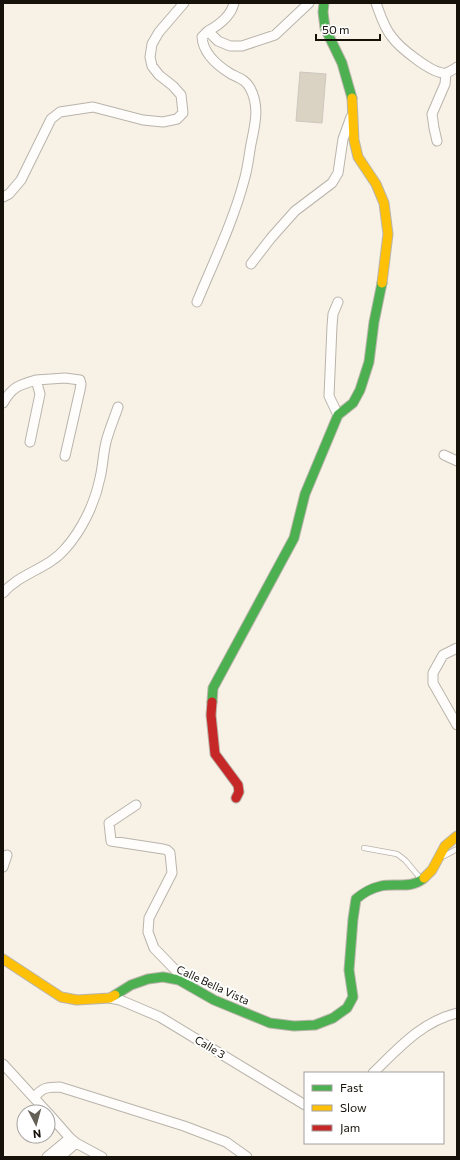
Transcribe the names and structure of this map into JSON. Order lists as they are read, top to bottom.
{
  "streets": {
    "street": ["Calle Bella Vista", "Calle 3"]
  },
  "crossings": [
    ["Calle Bella Vista", "Calle 3"]
  ],
  "legend": ["Fast", "Slow", "Jam"],
  "scale_bar": "50 m",
  "north": "bottom"
}
